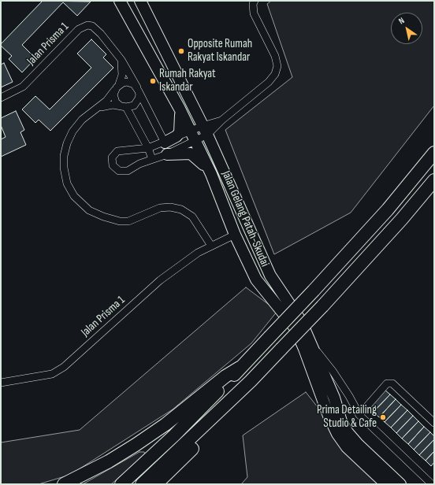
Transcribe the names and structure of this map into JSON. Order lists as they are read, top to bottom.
{
  "streets": {
    "main road": ["Jalan Gelang Patah-Skudai"],
    "street": ["Jalan Prisma 1"]
  },
  "crossings": [
    ["Jalan Prisma 1", "Jalan Gelang Patah-Skudai"]
  ],
  "places": ["Opposite Rumah Rakyat Iskandar", "Rumah Rakyat Iskandar", "Prima Detailing Studio & Cafe"],
  "north": "top left"
}
